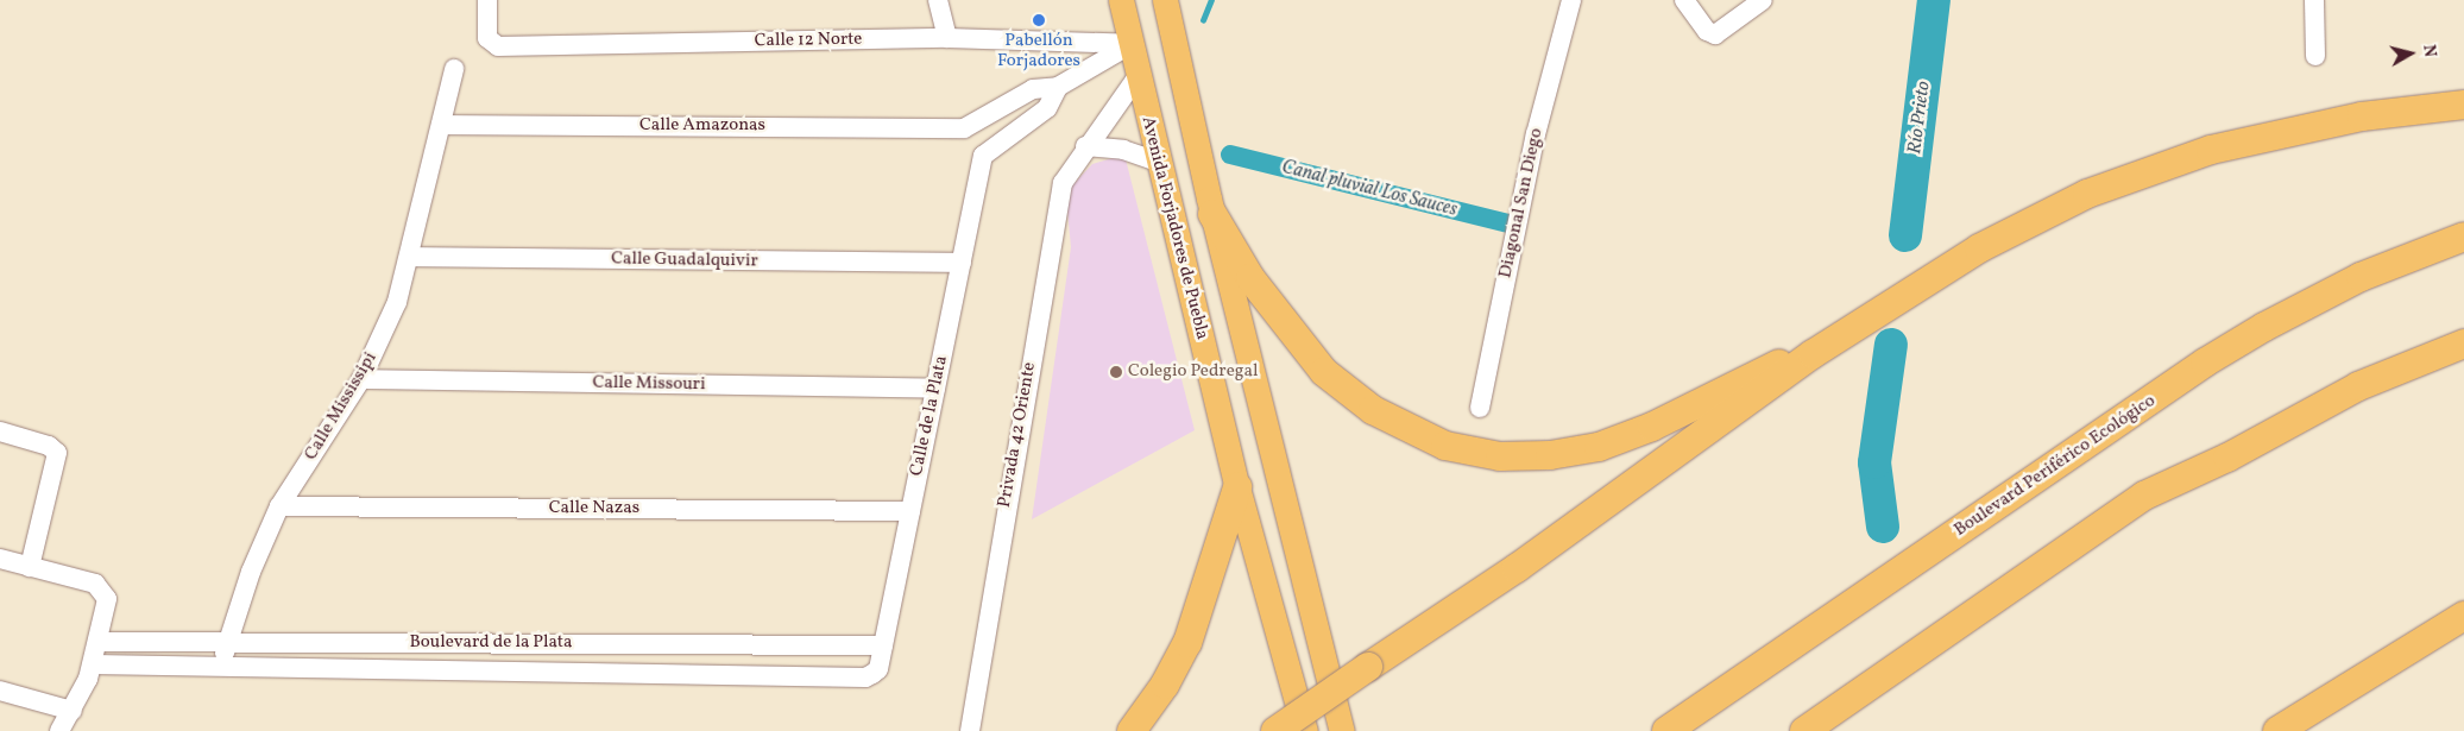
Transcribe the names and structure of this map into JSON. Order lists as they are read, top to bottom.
{
  "streets": {
    "highway": ["Boulevard Periférico Ecológico"],
    "main road": ["Avenida Forjadores de Puebla"],
    "street": [
      "Calle 12 Norte",
      "Calle Amazonas",
      "Diagonal San Diego",
      "Calle Guadalquivir",
      "Calle Missouri",
      "Calle Mississipi",
      "Calle de la Plata",
      "Privada 42 Oriente",
      "Calle Nazas",
      "Boulevard de la Plata"
    ]
  },
  "crossings": [
    ["Calle 12 Norte", "Avenida Forjadores de Puebla"],
    ["Calle Amazonas", "Calle Mississipi"],
    ["Avenida Forjadores de Puebla", "Privada 42 Oriente"],
    ["Calle Guadalquivir", "Calle Mississipi"],
    ["Calle Guadalquivir", "Calle de la Plata"],
    ["Calle Missouri", "Calle Mississipi"],
    ["Calle Missouri", "Calle de la Plata"],
    ["Calle Mississipi", "Calle Nazas"],
    ["Calle Mississipi", "Boulevard de la Plata"],
    ["Calle de la Plata", "Calle Nazas"],
    ["Calle de la Plata", "Boulevard de la Plata"]
  ],
  "water": ["Río Prieto", "Canal pluvial Los Sauces"],
  "places": ["Pabellón Forjadores", "Colegio Pedregal"],
  "north": "right"
}
